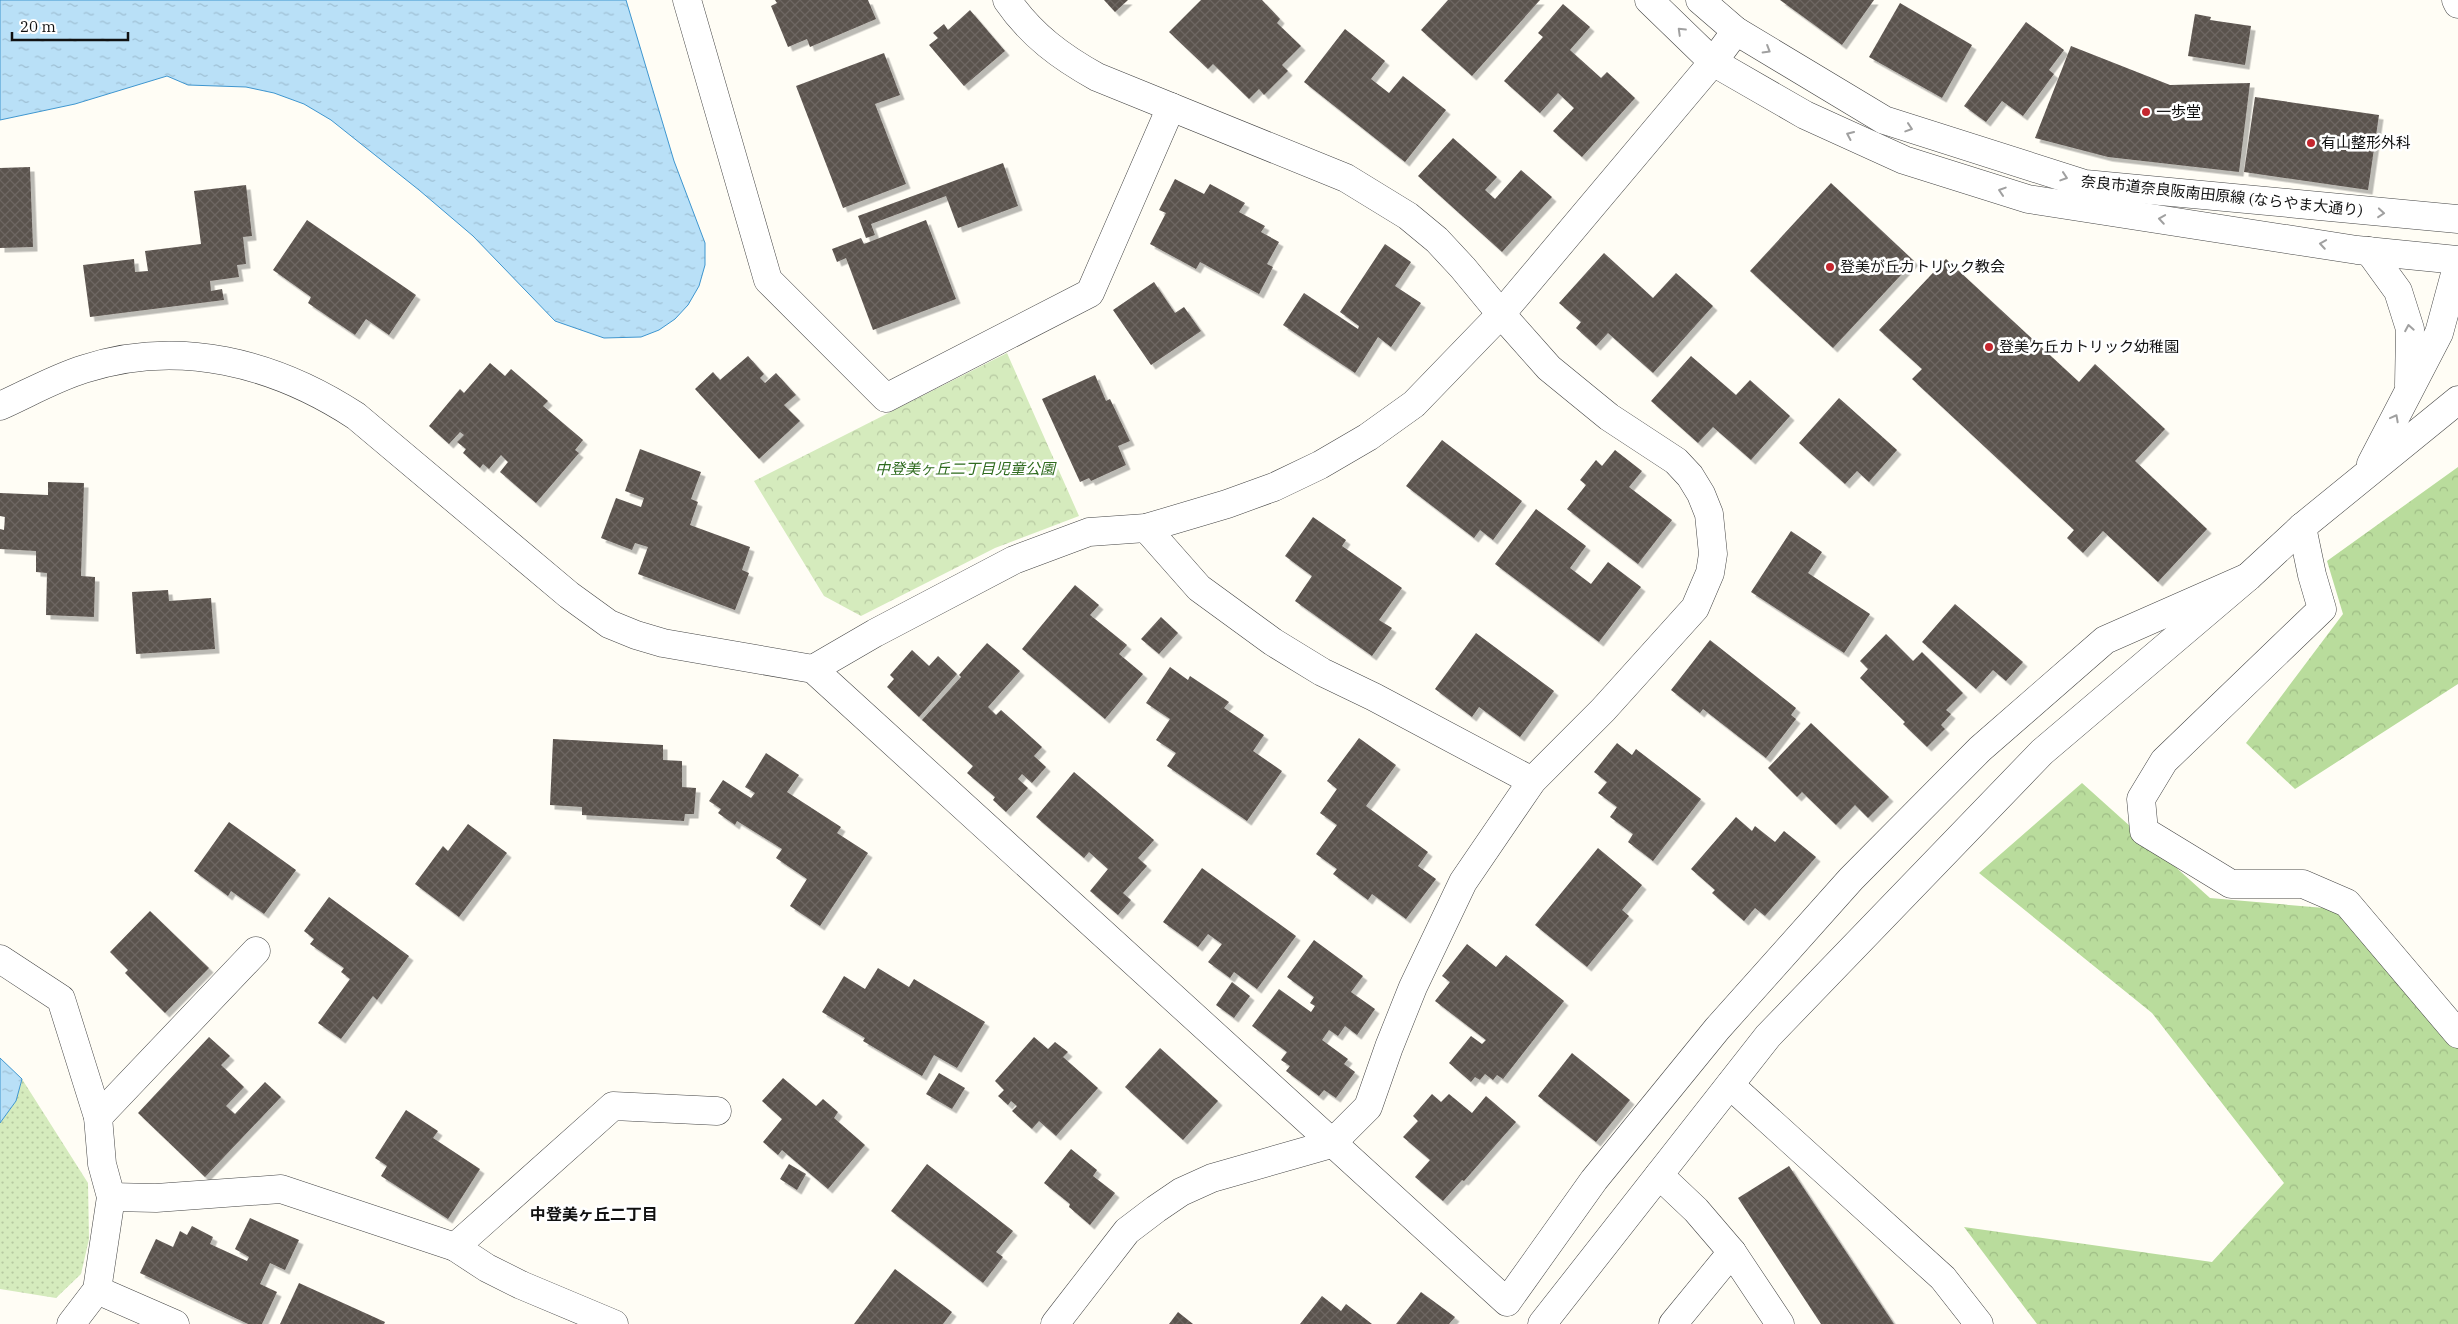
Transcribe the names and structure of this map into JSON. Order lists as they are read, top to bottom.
{
  "streets": {
    "street": ["奈良市道奈良阪南田原線 (ならやま大通り)"]
  },
  "districts": ["中登美ヶ丘二丁目"],
  "parks": ["中登美ヶ丘二丁目児童公園"],
  "places": [
    "一歩堂",
    "有山整形外科",
    "登美が丘カトリック教会",
    "登美ケ丘カトリック幼稚園"
  ],
  "scale_bar": "20 m"
}
